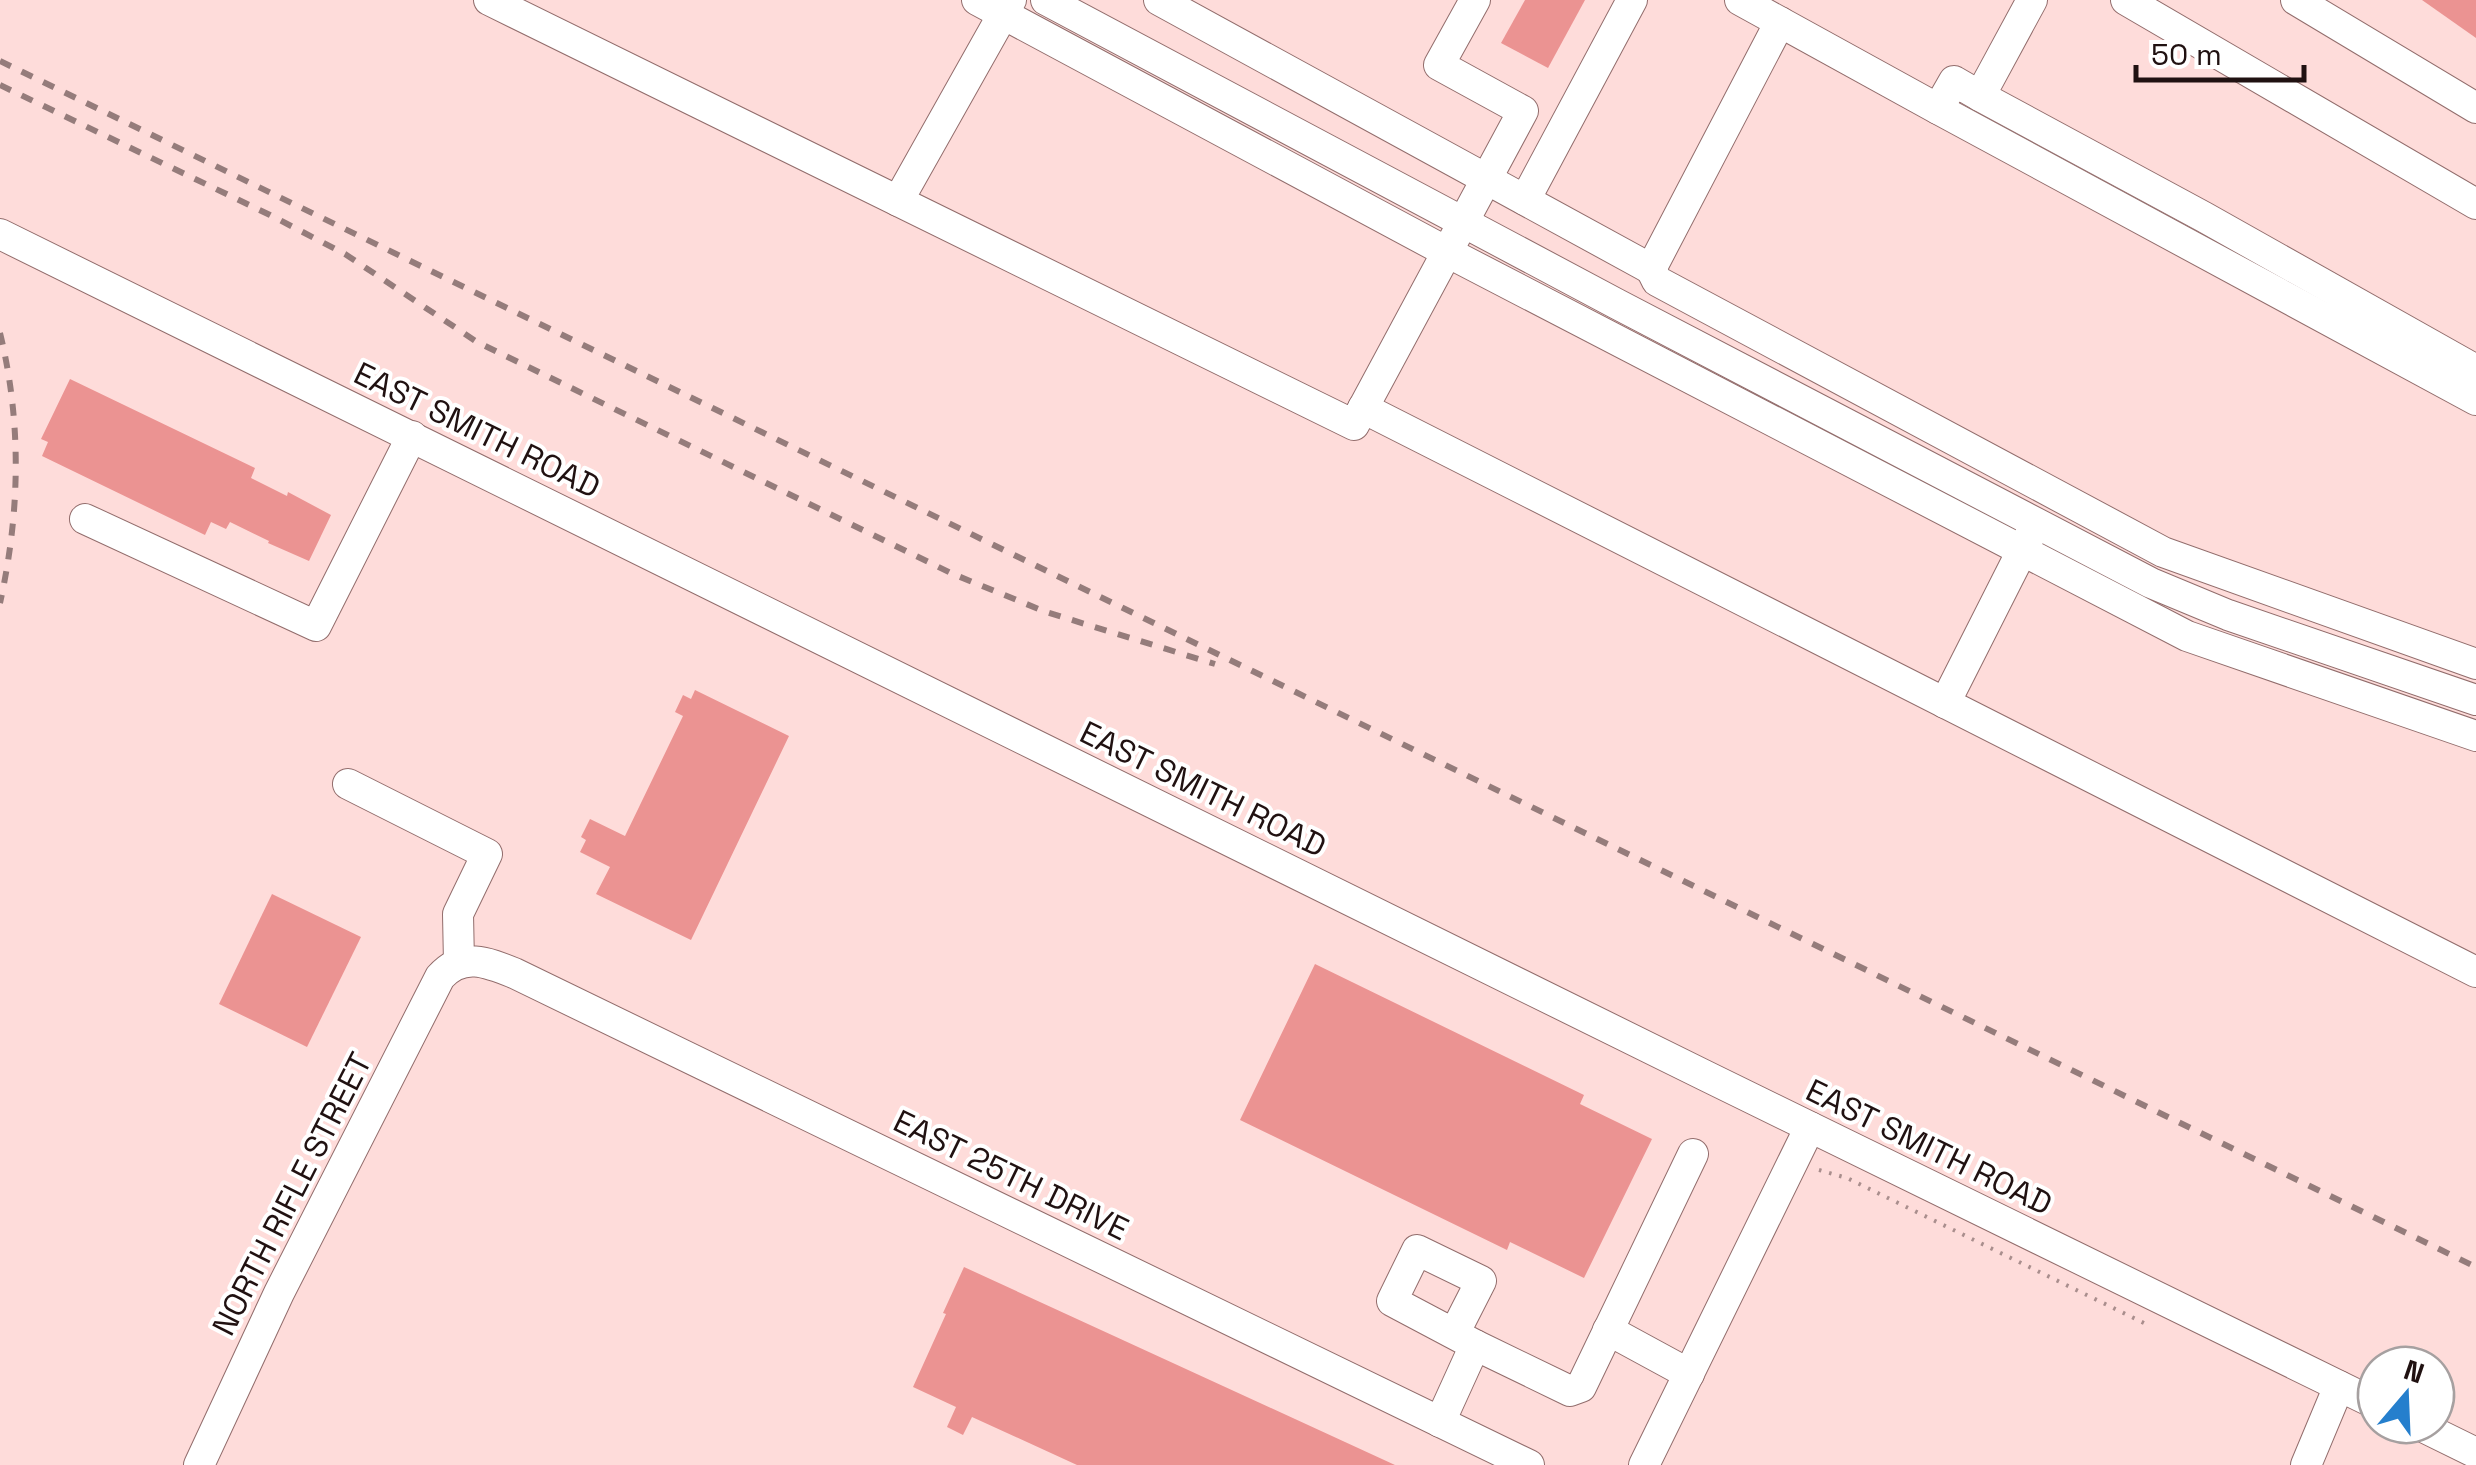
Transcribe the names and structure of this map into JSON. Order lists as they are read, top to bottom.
{
  "streets": {
    "street": ["EAST SMITH ROAD", "EAST 25TH DRIVE", "NORTH RIFLE STREET"]
  },
  "crossings": [
    ["EAST 25TH DRIVE", "NORTH RIFLE STREET"]
  ],
  "scale_bar": "50 m",
  "north": "top"
}
